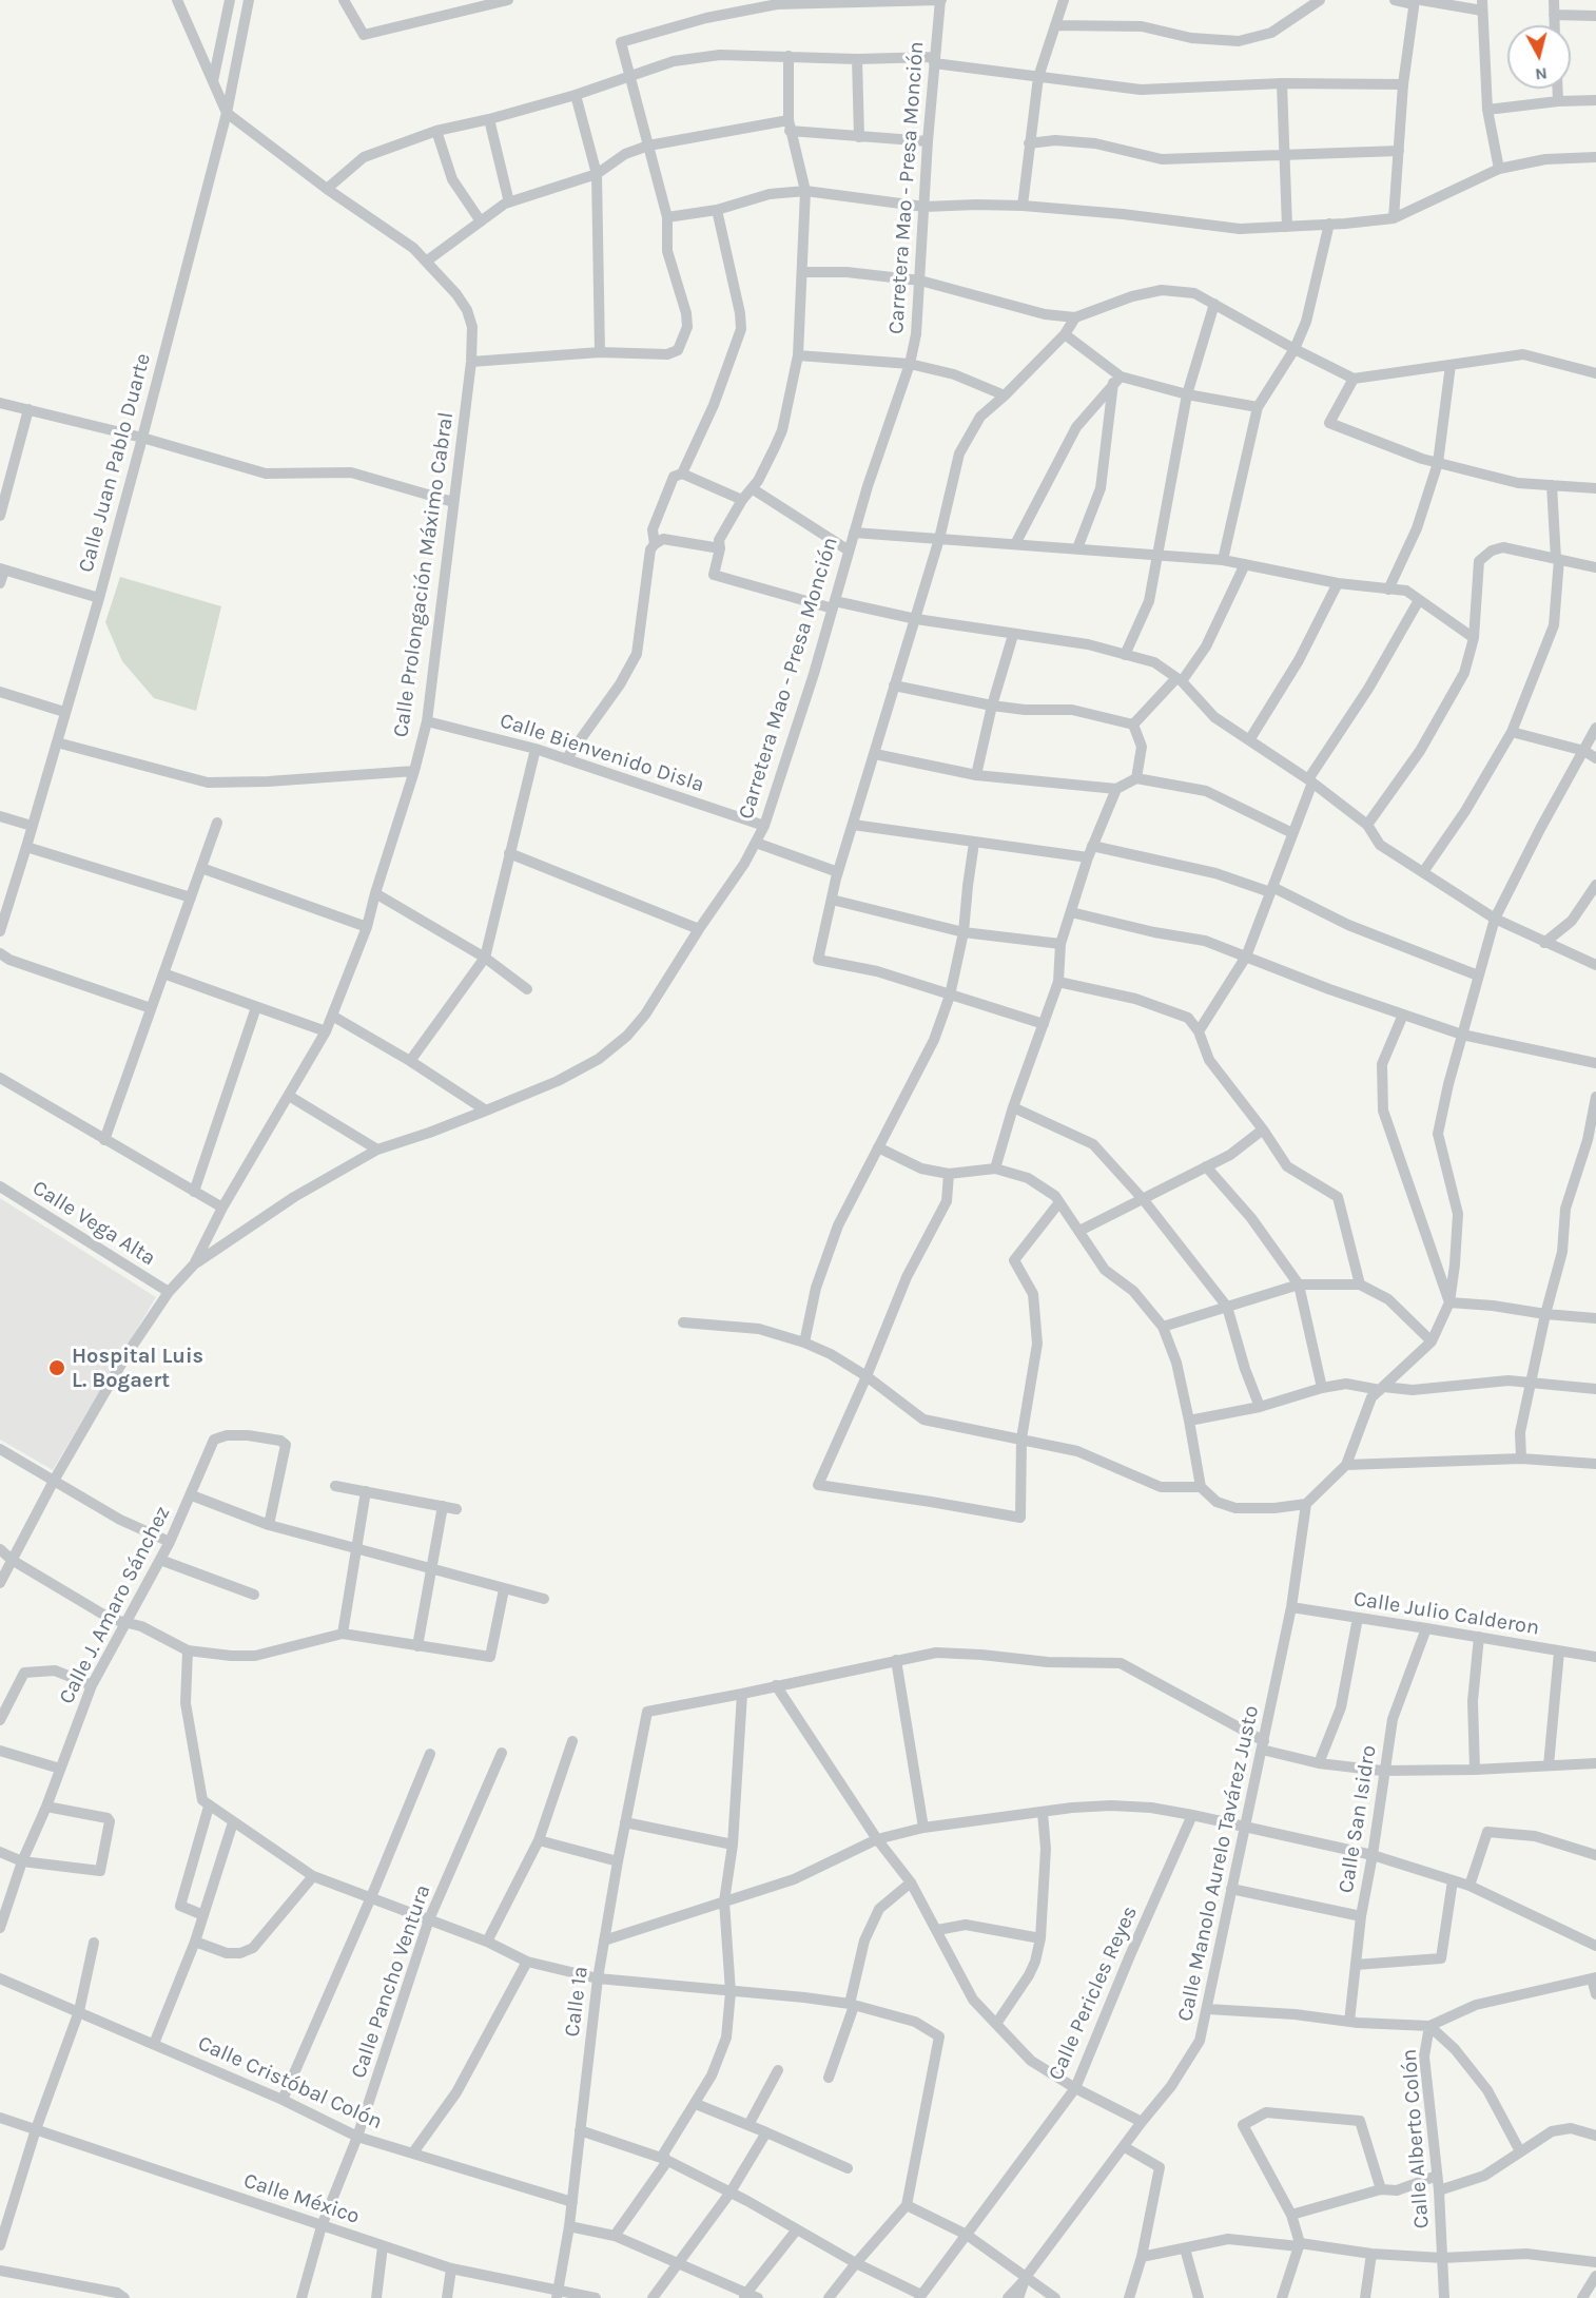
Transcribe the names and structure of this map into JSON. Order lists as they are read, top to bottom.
{
  "streets": {
    "street": [
      "Carretera Mao - Presa Monción",
      "Calle Juan Pablo Duarte",
      "Calle Prolongación Máximo Cabral",
      "Calle Bienvenido Disla",
      "Calle Vega Alta",
      "Calle J. Amaro Sánchez",
      "Calle Julio Calderon",
      "Calle San Isidro",
      "Calle Manolo Aurelo Tavárez Justo",
      "Calle Pancho Ventura",
      "Calle Pericles Reyes",
      "Calle 1ª",
      "Calle Cristóbal Colón",
      "Calle Alberto Colón",
      "Calle México"
    ]
  },
  "crossings": [
    ["Carretera Mao - Presa Monción", "Calle Prolongación Máximo Cabral"],
    ["Carretera Mao - Presa Monción", "Calle Bienvenido Disla"],
    ["Calle Juan Pablo Duarte", "Calle Prolongación Máximo Cabral"],
    ["Calle Prolongación Máximo Cabral", "Calle Bienvenido Disla"],
    ["Calle Prolongación Máximo Cabral", "Calle Vega Alta"],
    ["Calle Julio Calderon", "Calle San Isidro"],
    ["Calle Julio Calderon", "Calle Manolo Aurelo Tavárez Justo"],
    ["Calle Pancho Ventura", "Calle Cristóbal Colón"],
    ["Calle Pancho Ventura", "Calle México"],
    ["Calle 1ª", "Calle Cristóbal Colón"],
    ["Calle 1ª", "Calle México"]
  ],
  "places": ["Hospital Luis L. Bogaert"],
  "north": "bottom"
}
